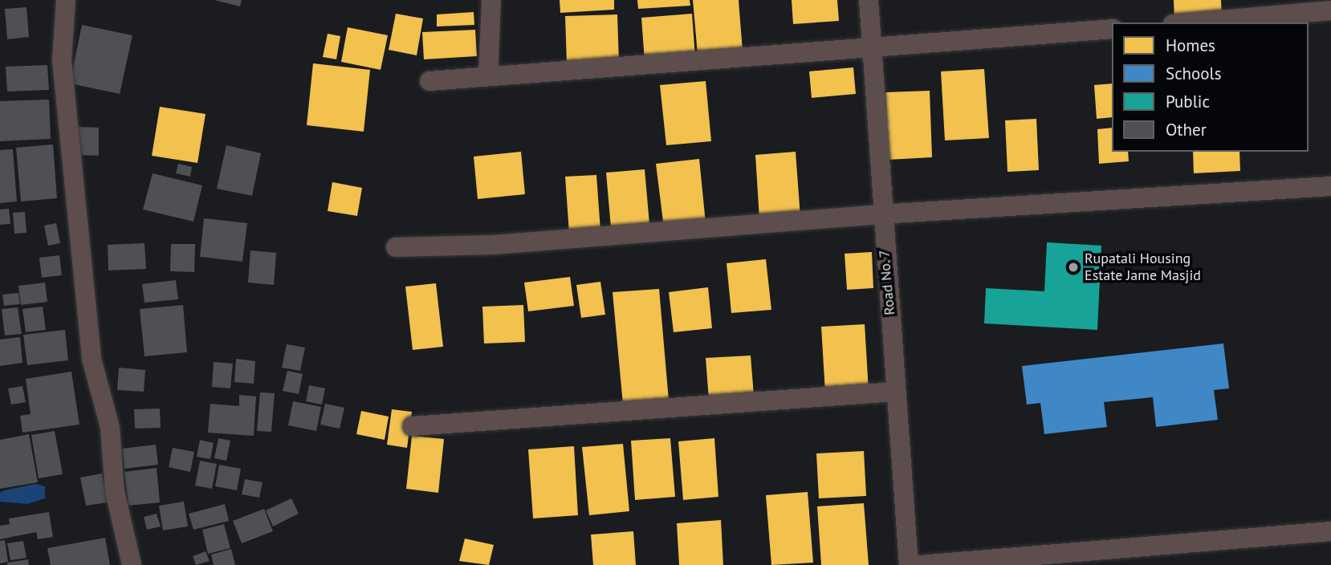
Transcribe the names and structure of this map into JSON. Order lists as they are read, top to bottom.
{
  "streets": {
    "street": ["Road No. 7"]
  },
  "places": ["Rupatali Housing Estate Jame Masjid"],
  "legend": [
    "Homes",
    "Schools",
    "Public",
    "Other"
  ]
}
